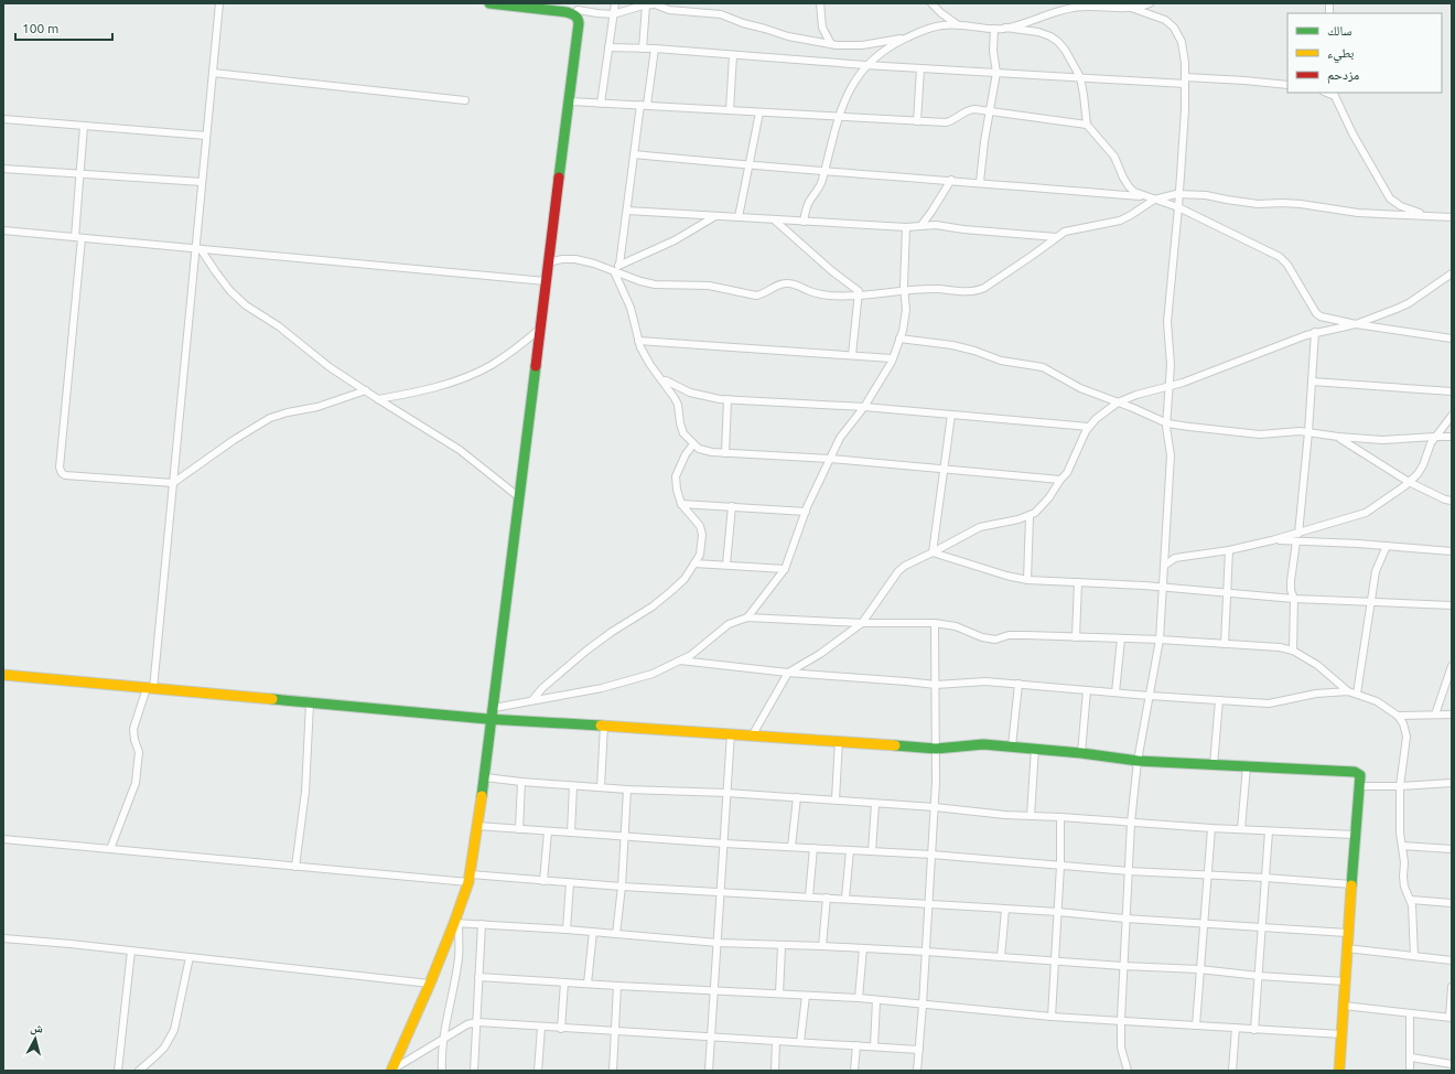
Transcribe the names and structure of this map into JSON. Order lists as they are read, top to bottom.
{
  "legend": ["سالك", "بطيء", "مزدحم"],
  "scale_bar": "100 m",
  "north": "top"
}
